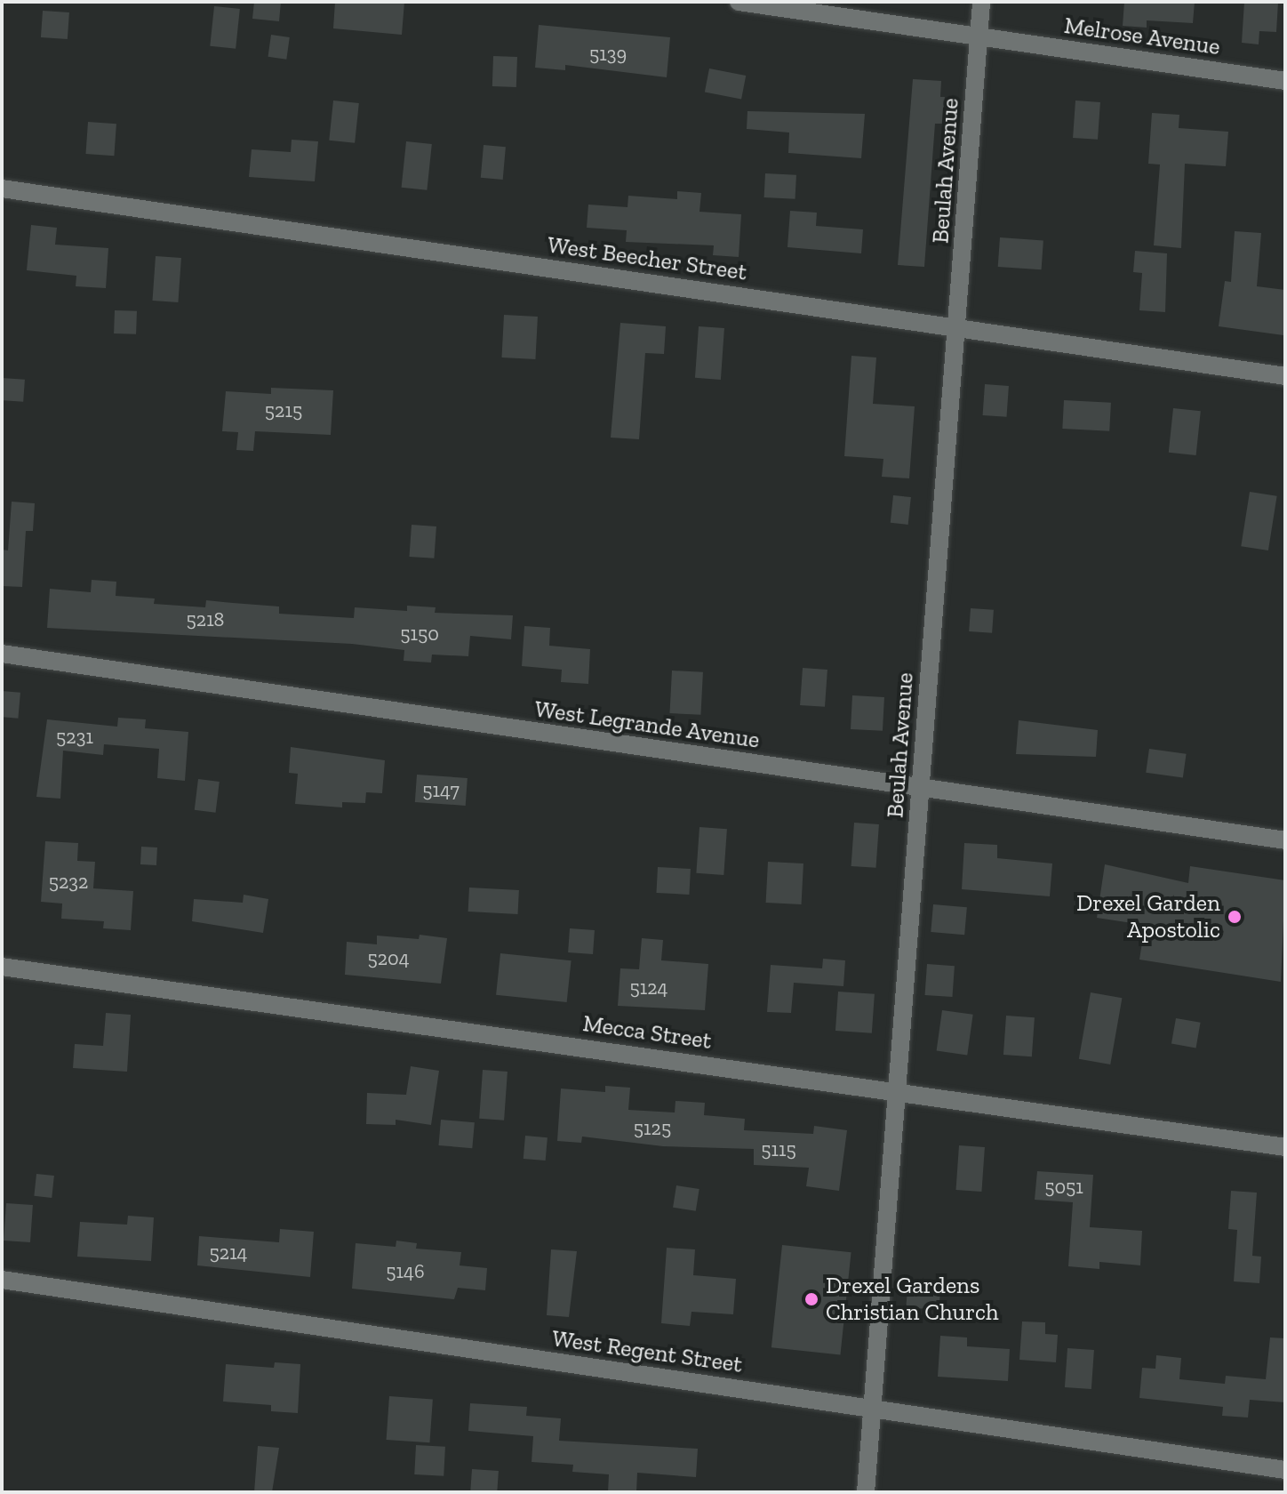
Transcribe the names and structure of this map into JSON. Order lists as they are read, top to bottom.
{
  "streets": {
    "street": [
      "Melrose Avenue",
      "Beulah Avenue",
      "West Beecher Street",
      "West Legrande Avenue",
      "Mecca Street",
      "West Regent Street"
    ]
  },
  "crossings": [
    ["Melrose Avenue", "Beulah Avenue"],
    ["Beulah Avenue", "West Beecher Street"],
    ["Beulah Avenue", "West Legrande Avenue"],
    ["Beulah Avenue", "Mecca Street"],
    ["Beulah Avenue", "West Regent Street"]
  ],
  "places": ["Drexel Garden Apostolic", "Drexel Gardens Christian Church"],
  "house_numbers": [
    "5139",
    "5215",
    "5218",
    "5150",
    "5231",
    "5147",
    "5232",
    "5204",
    "5124",
    "5125",
    "5115",
    "5051",
    "5214",
    "5146"
  ]
}
